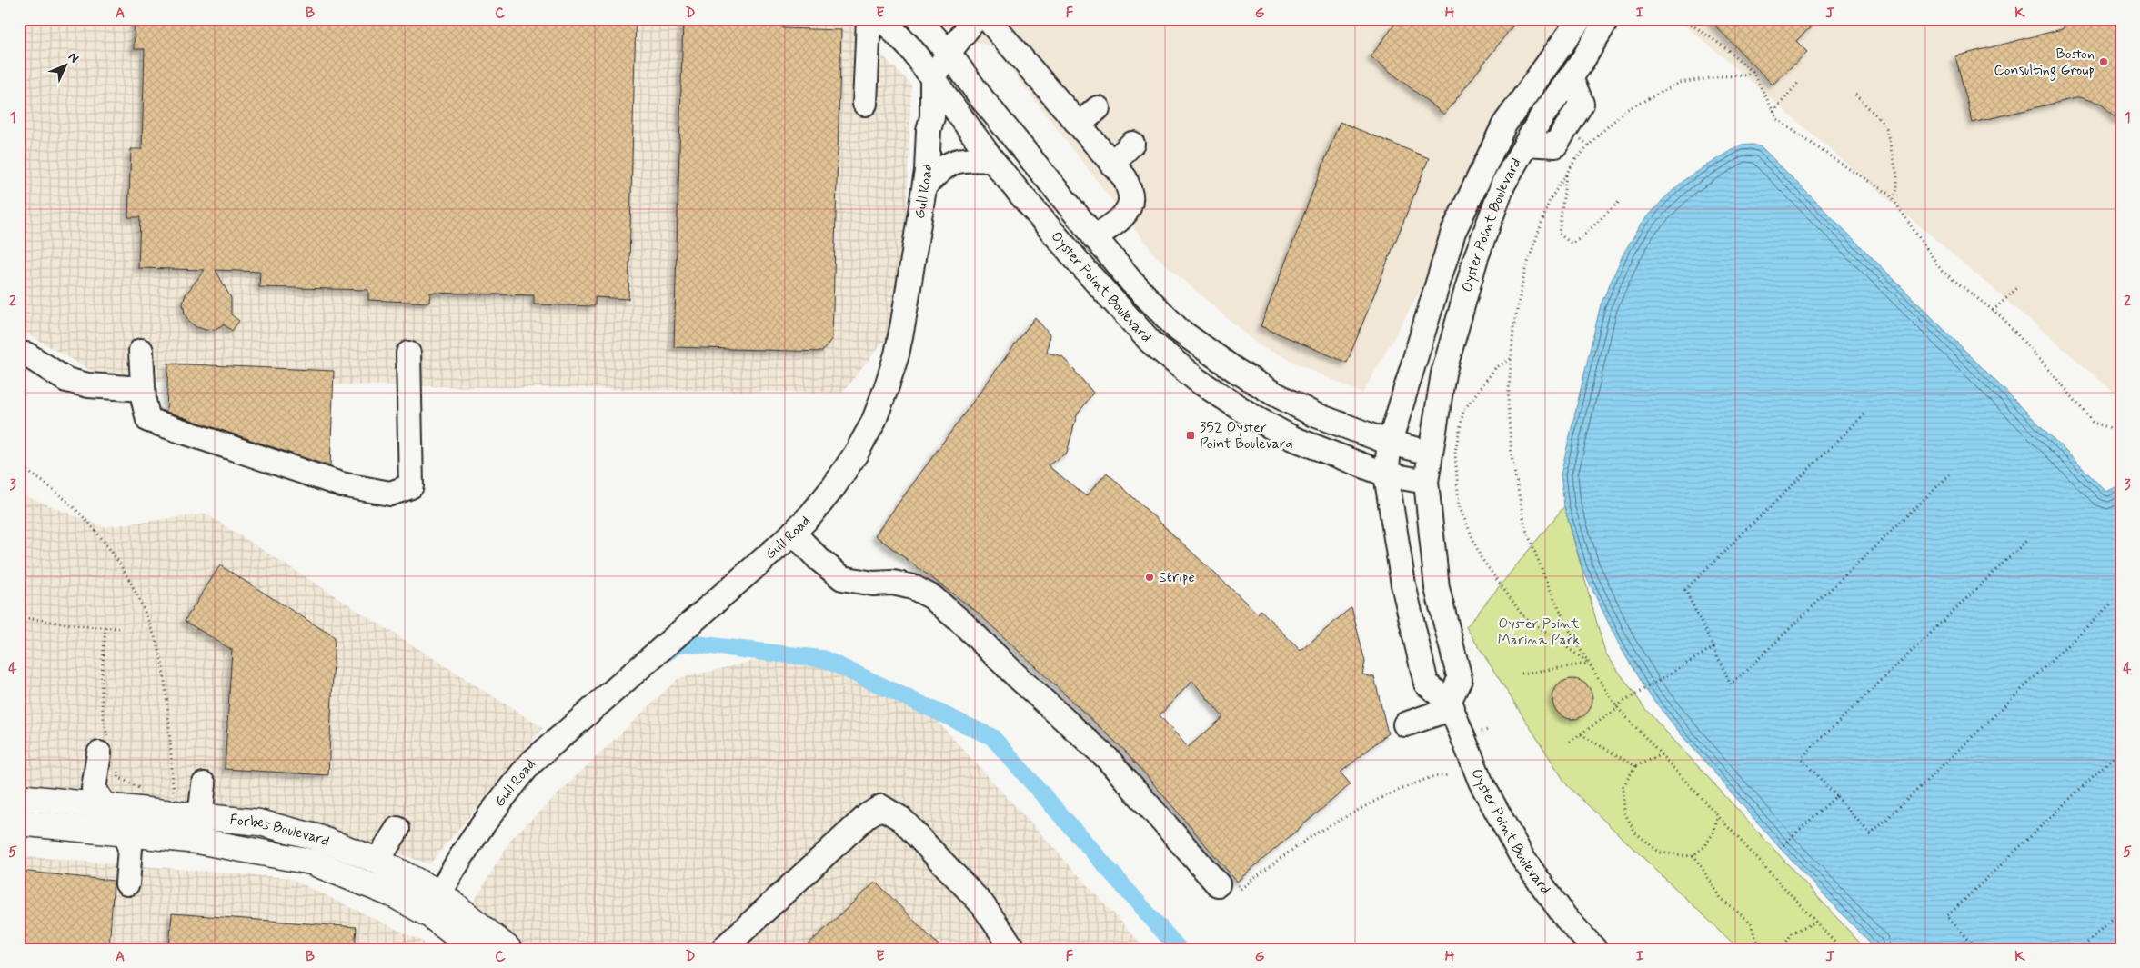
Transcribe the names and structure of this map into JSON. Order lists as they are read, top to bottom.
{
  "streets": {
    "main road": ["Forbes Boulevard"],
    "street": ["Gull Road", "Oyster Point Boulevard"]
  },
  "crossings": [
    ["Gull Road", "Oyster Point Boulevard"],
    ["Gull Road", "Forbes Boulevard"]
  ],
  "parks": ["Oyster Point Marina Park"],
  "places": {
    "other": ["Boston Consulting Group", "Stripe"],
    "transit": ["352 Oyster Point Boulevard"]
  },
  "north": "top right",
  "grid": {
    "columns": [
      "A",
      "B",
      "C",
      "D",
      "E",
      "F",
      "G",
      "H",
      "I",
      "J",
      "K"
    ],
    "rows": [
      "1",
      "2",
      "3",
      "4",
      "5"
    ]
  }
}
